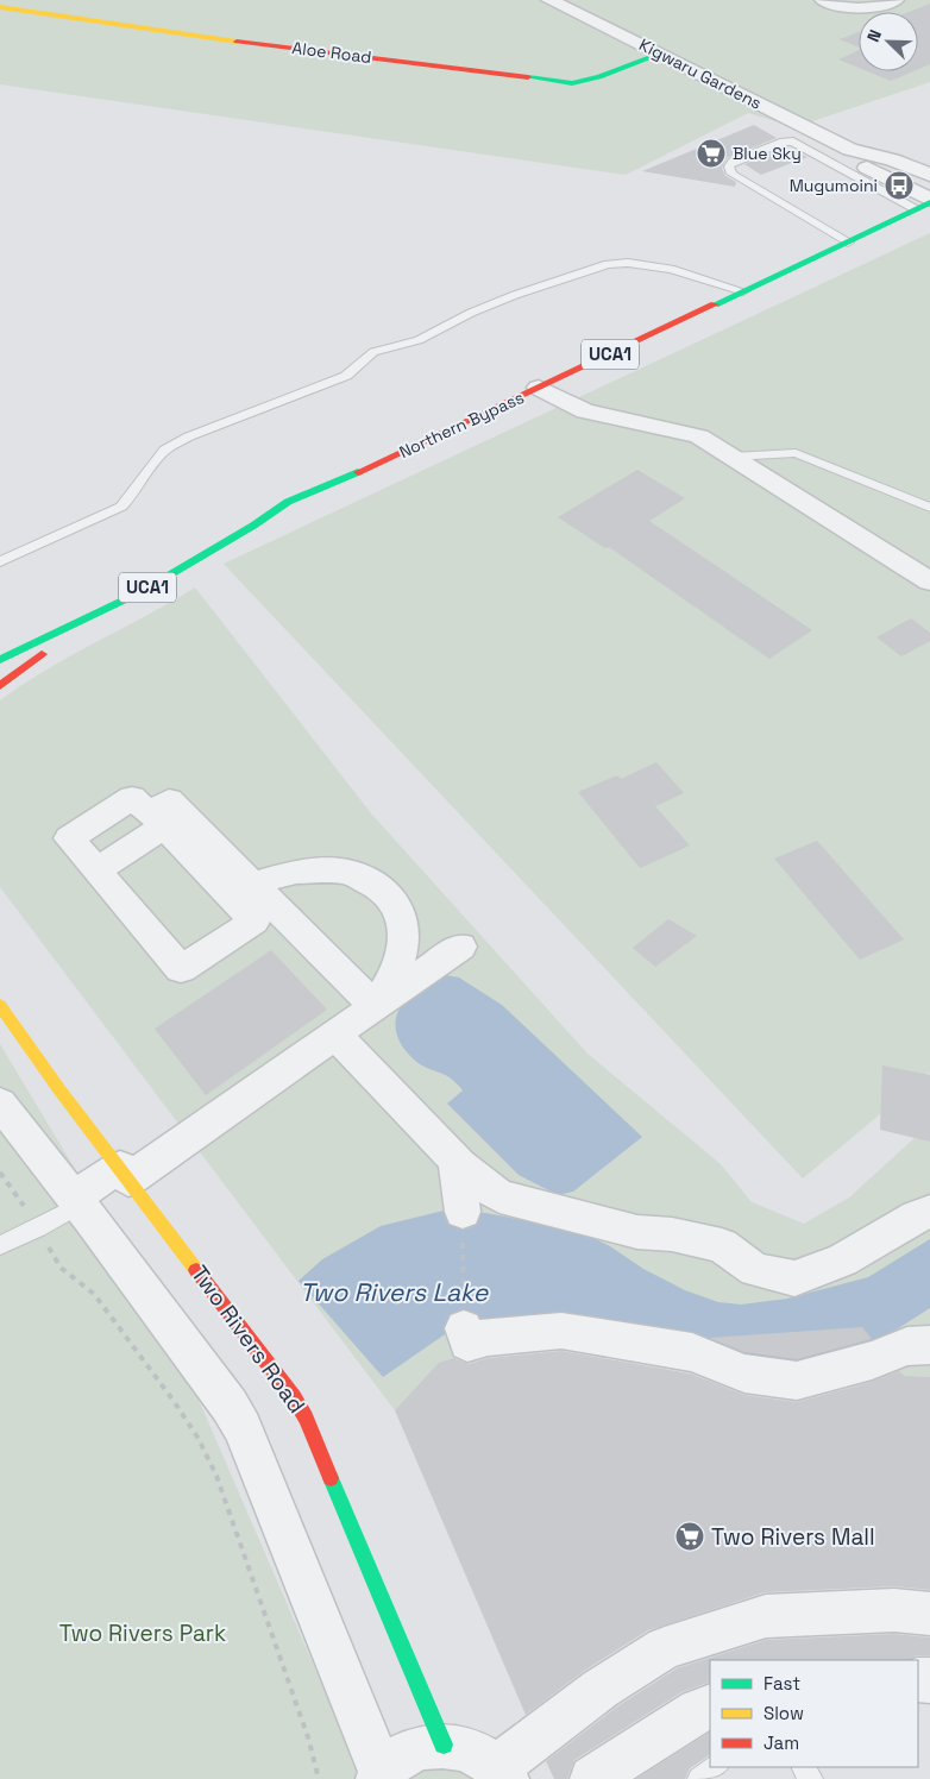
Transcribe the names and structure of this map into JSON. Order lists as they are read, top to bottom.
{
  "streets": {
    "street": [
      "Aloe Road",
      "Kigwaru Gardens",
      "UCA1",
      "Northern Bypass",
      "Two Rivers Road"
    ]
  },
  "crossings": [
    ["Aloe Road", "Kigwaru Gardens"],
    ["Kigwaru Gardens", "Northern Bypass"],
    ["UCA1", "Northern Bypass"]
  ],
  "water": ["Two Rivers Lake"],
  "parks": ["Two Rivers Park"],
  "places": {
    "supermarket": ["Blue Sky", "Two Rivers Mall"],
    "bus stop": ["Mugumoini"]
  },
  "legend": ["Fast", "Slow", "Jam"],
  "north": "top left"
}
